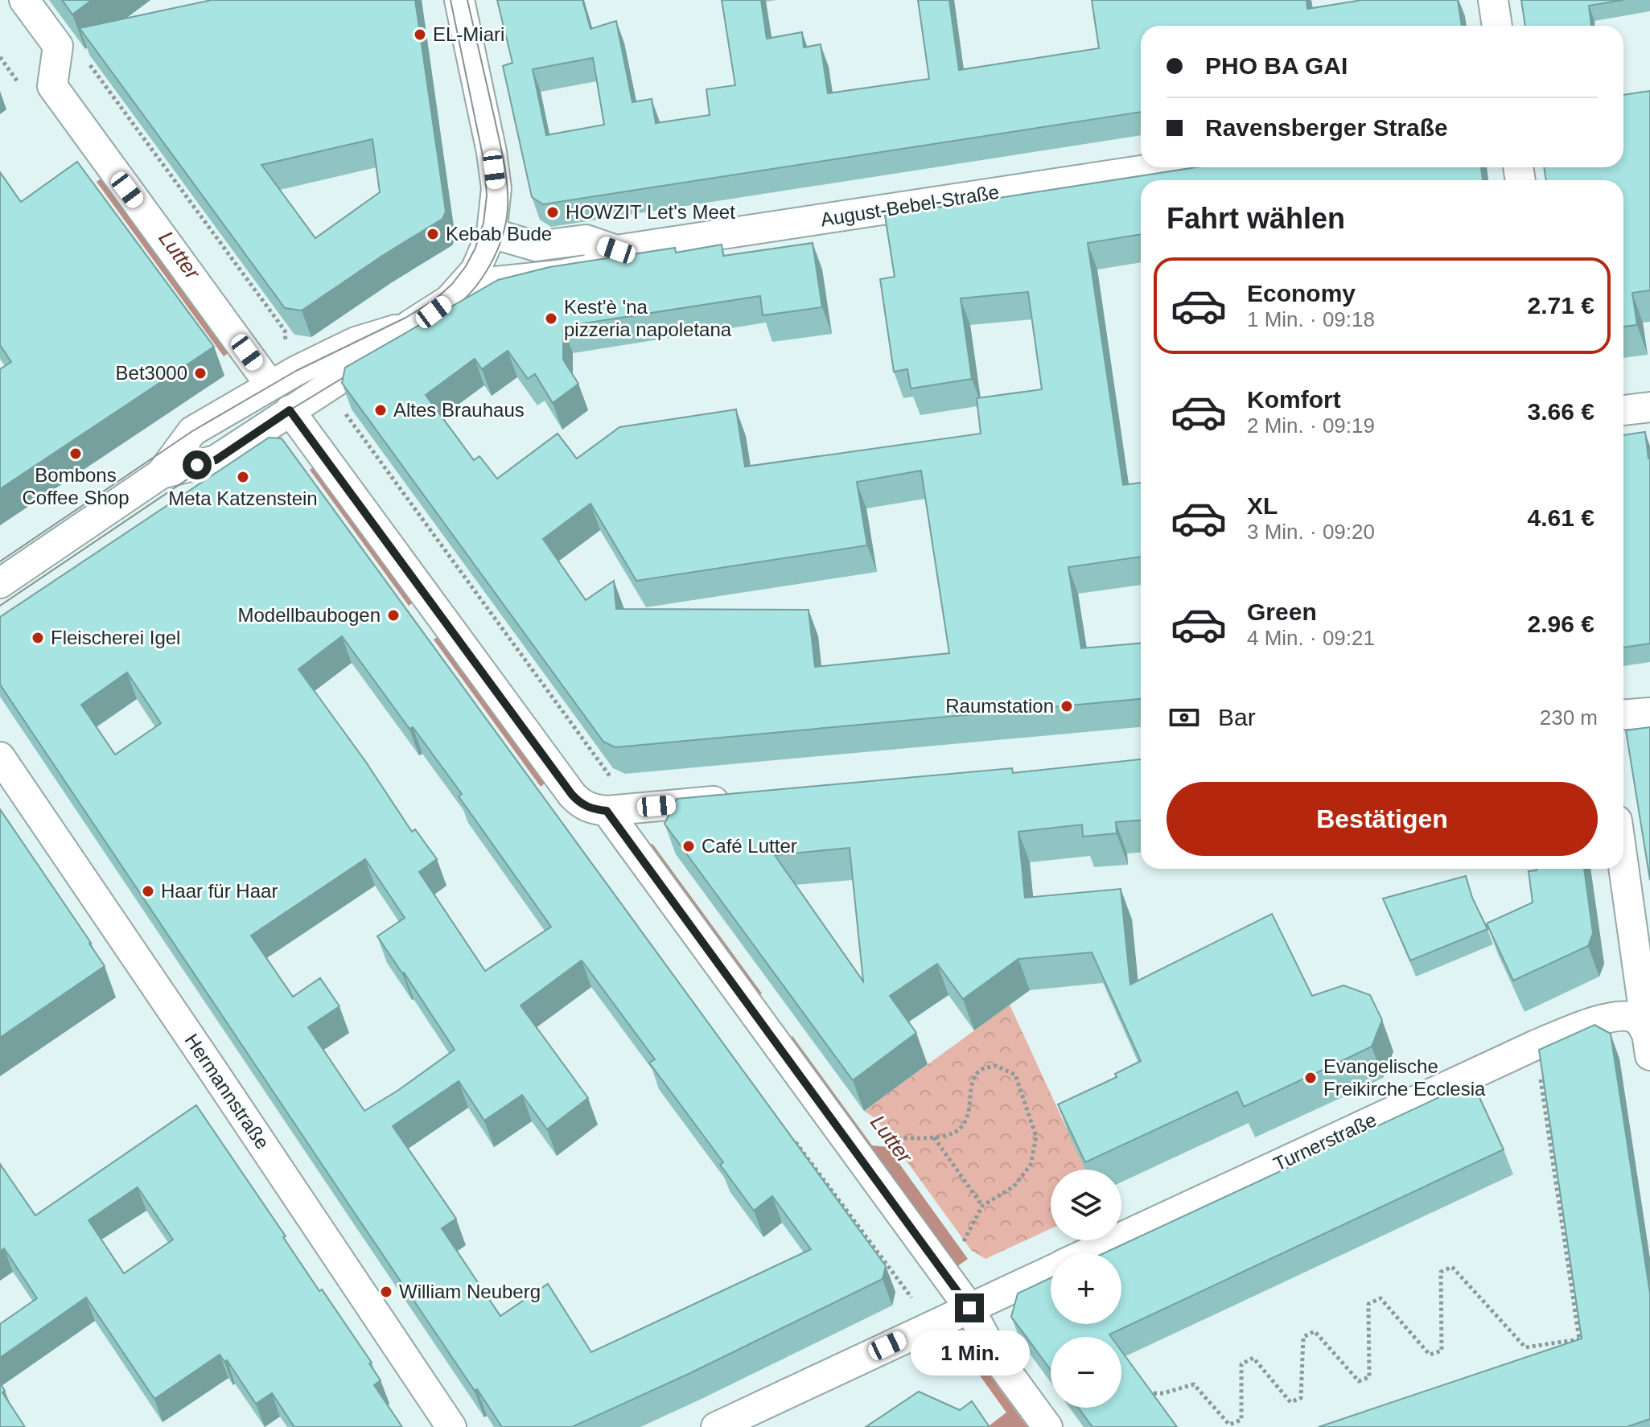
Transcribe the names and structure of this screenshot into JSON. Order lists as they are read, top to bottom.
{
  "streets": {
    "street": ["August-Bebel-Straße", "Hermannstraße", "Turnerstraße"]
  },
  "water": ["Lutter"],
  "places": [
    "EL-Miari",
    "HOWZIT Let's Meet",
    "Kebab Bude",
    "Kest'è 'na pizzeria napoletana",
    "Bet3000",
    "Altes Brauhaus",
    "Bombons Coffee Shop",
    "Meta Katzenstein",
    "Modellbaubogen",
    "Fleischerei Igel",
    "Raumstation",
    "Café Lutter",
    "Haar für Haar",
    "Evangelische Freikirche Ecclesia",
    "William Neuberg"
  ],
  "page": {
    "banner": ["PHO BA GAI", "Ravensberger Straße"],
    "heading": "Fahrt wählen",
    "list": [
      {
        "name": "Economy",
        "note": "1 Min. · 09:18",
        "value": "2.71 €"
      },
      {
        "name": "Komfort",
        "note": "2 Min. · 09:19",
        "value": "3.66 €"
      },
      {
        "name": "XL",
        "note": "3 Min. · 09:20",
        "value": "4.61 €"
      },
      {
        "name": "Green",
        "note": "4 Min. · 09:21",
        "value": "2.96 €"
      }
    ],
    "pay": ["Bar", "230 m"],
    "buttons": "Bestätigen",
    "map_buttons": ["+", "−"],
    "bubble": "1 Min."
  }
}
